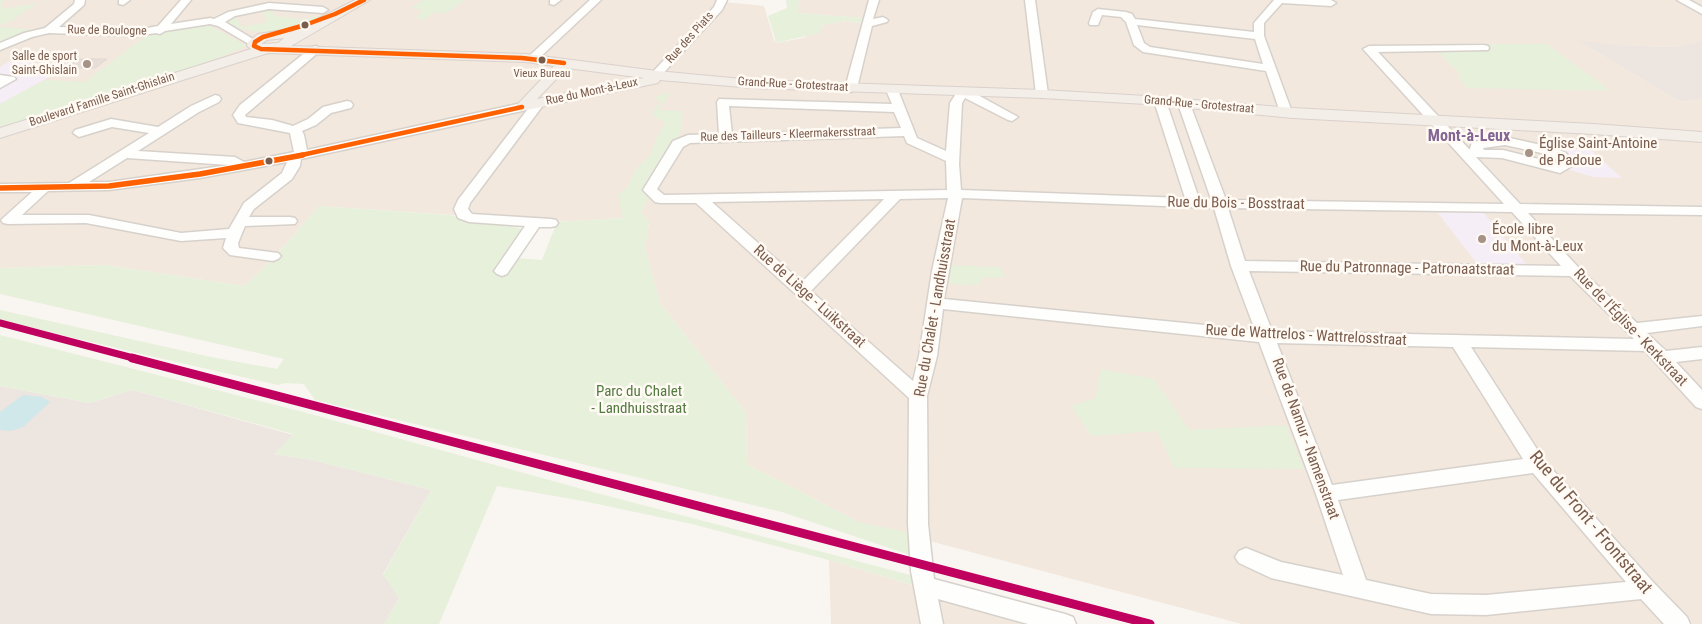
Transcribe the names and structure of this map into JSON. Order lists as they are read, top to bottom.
{
  "streets": {
    "main road": ["Grand-Rue - Grotestraat", "Rue du Mont-à-Leux", "Boulevard Famille Saint-Ghislain"],
    "street": [
      "Rue de Boulogne",
      "Rue des Piats",
      "Rue des Tailleurs - Kleermakersstraat",
      "Rue du Bois - Bosstraat",
      "Rue du Patronnage - Patronaatstraat",
      "Rue de Liège - Luikstraat",
      "Rue du Chalet - Landhuisstraat",
      "Rue de l'Église - Kerkstraat",
      "Rue de Wattrelos - Wattrelosstraat",
      "Rue de Namur - Namenstraat",
      "Rue du Front - Frontstraat"
    ]
  },
  "crossings": [
    ["Rue de Boulogne", "Boulevard Famille Saint-Ghislain"],
    ["Rue des Piats", "Rue du Mont-à-Leux"],
    ["Grand-Rue - Grotestraat", "Rue du Mont-à-Leux"],
    ["Grand-Rue - Grotestraat", "Rue du Chalet - Landhuisstraat"],
    ["Grand-Rue - Grotestraat", "Rue de l'Église - Kerkstraat"],
    ["Grand-Rue - Grotestraat", "Rue de Namur - Namenstraat"],
    ["Rue des Tailleurs - Kleermakersstraat", "Rue du Bois - Bosstraat"],
    ["Rue du Bois - Bosstraat", "Rue de Liège - Luikstraat"],
    ["Rue du Bois - Bosstraat", "Rue du Chalet - Landhuisstraat"],
    ["Rue du Bois - Bosstraat", "Rue de l'Église - Kerkstraat"],
    ["Rue du Bois - Bosstraat", "Rue de Namur - Namenstraat"],
    ["Rue du Patronnage - Patronaatstraat", "Rue de l'Église - Kerkstraat"],
    ["Rue du Patronnage - Patronaatstraat", "Rue de Namur - Namenstraat"],
    ["Rue de Liège - Luikstraat", "Rue du Chalet - Landhuisstraat"],
    ["Rue du Chalet - Landhuisstraat", "Rue de Wattrelos - Wattrelosstraat"],
    ["Rue de l'Église - Kerkstraat", "Rue de Wattrelos - Wattrelosstraat"],
    ["Rue de Wattrelos - Wattrelosstraat", "Rue de Namur - Namenstraat"],
    ["Rue de Wattrelos - Wattrelosstraat", "Rue du Front - Frontstraat"]
  ],
  "districts": ["Mont-à-Leux"],
  "parks": ["Parc du Chalet - Landhuisstraat"],
  "places": [
    "Vieux Bureau",
    "Salle de sport Saint-Ghislain",
    "Église Saint-Antoine de Padoue",
    "École libre du Mont-à-Leux"
  ]
}
